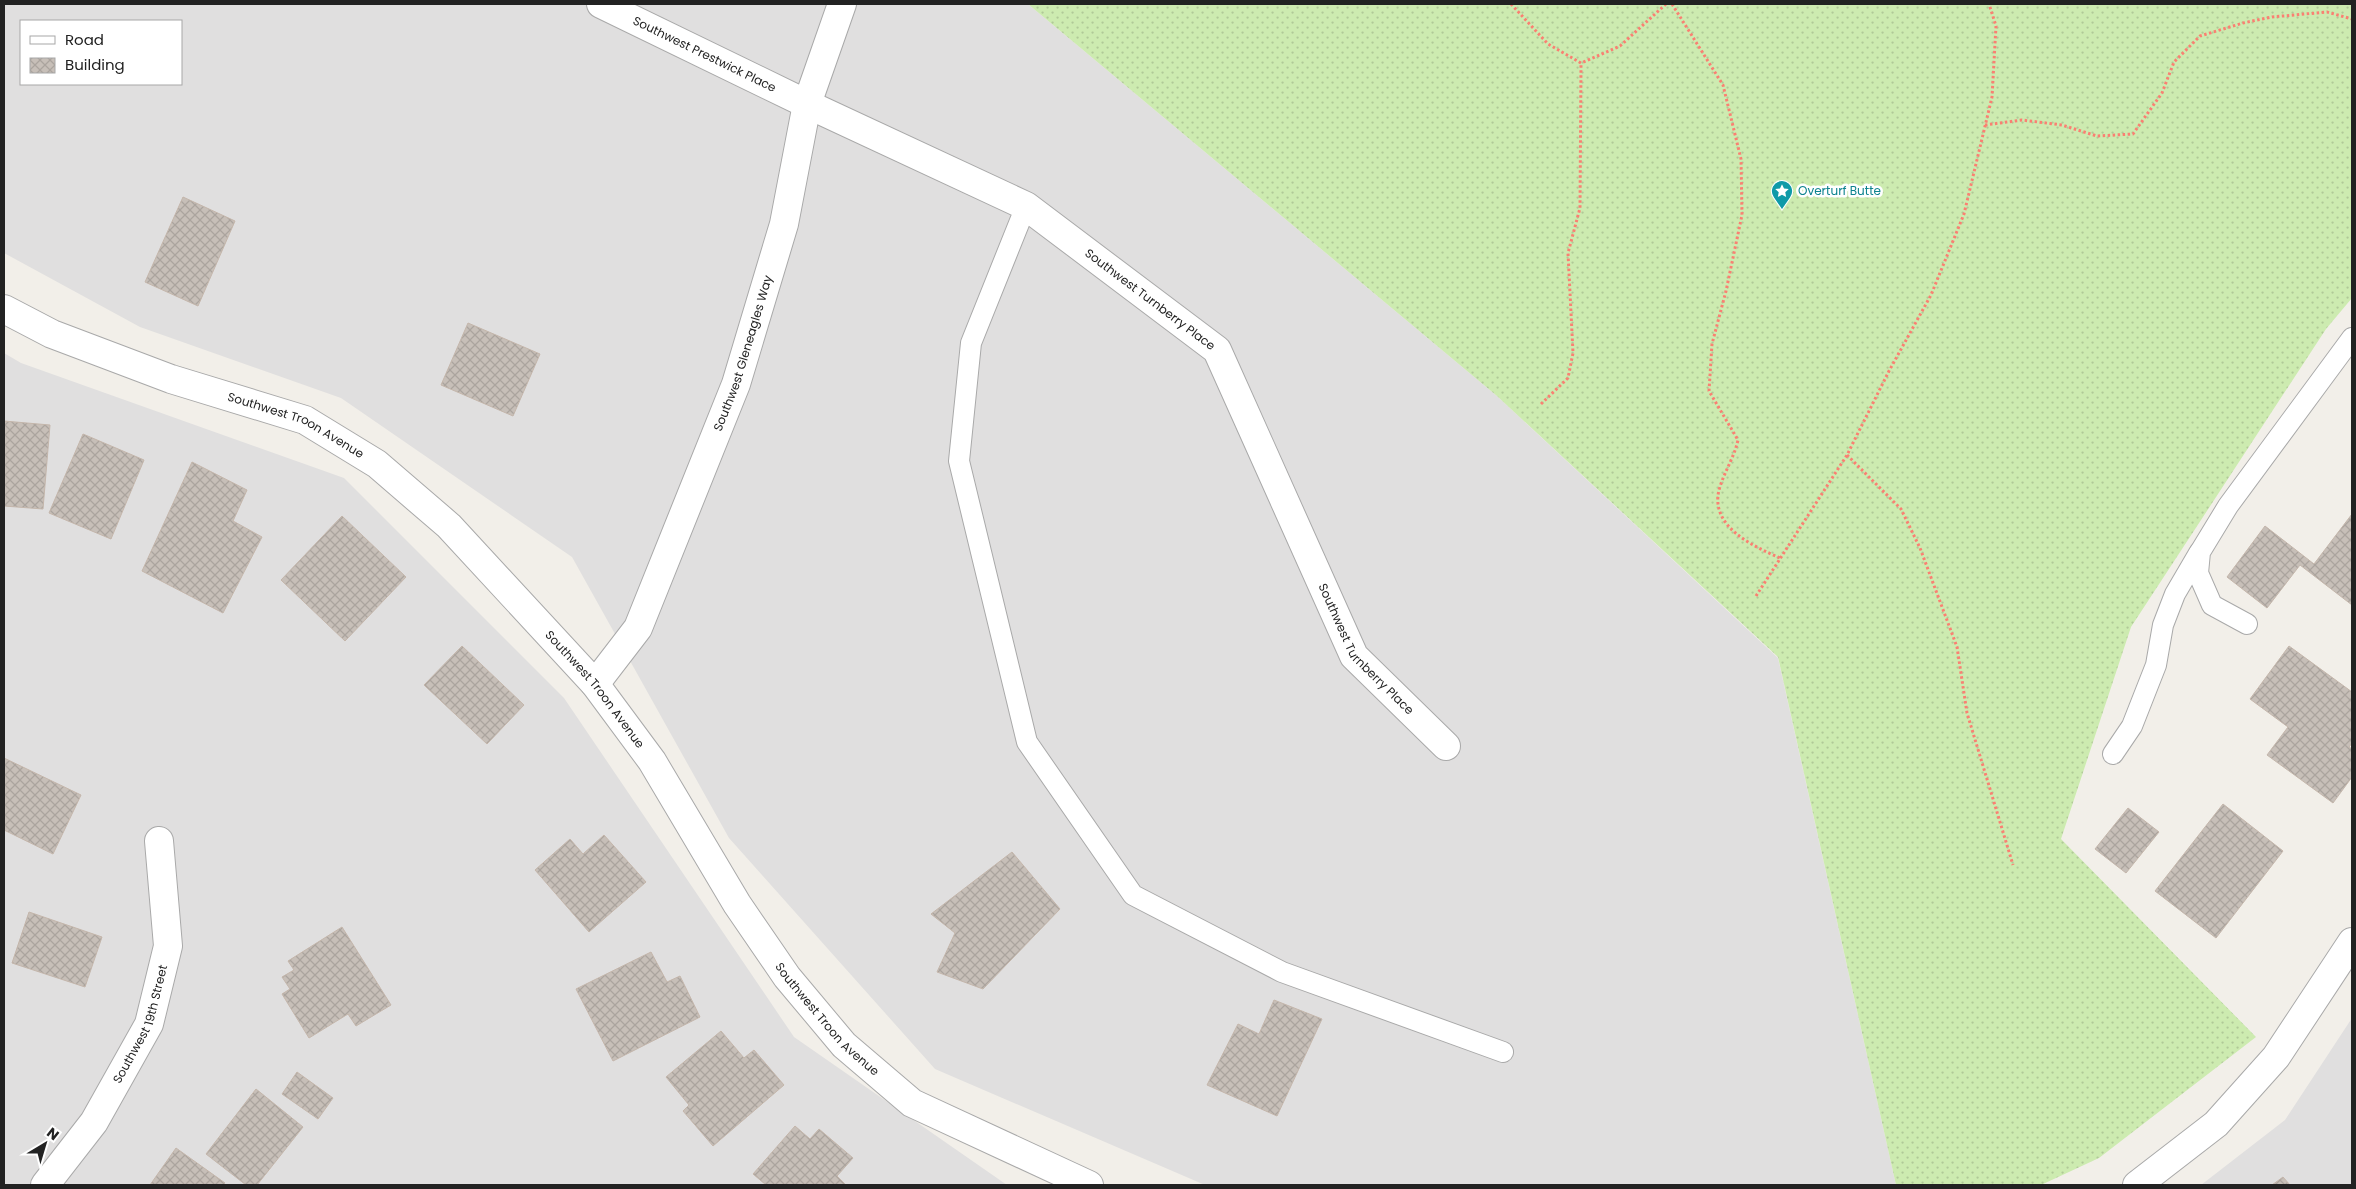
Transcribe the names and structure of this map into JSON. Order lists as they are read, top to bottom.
{
  "streets": {
    "street": [
      "Southwest Prestwick Place",
      "Southwest Turnberry Place",
      "Southwest Gleneagles Way",
      "Southwest Troon Avenue",
      "Southwest 19th Street"
    ]
  },
  "crossings": [
    ["Southwest Prestwick Place", "Southwest Turnberry Place"],
    ["Southwest Prestwick Place", "Southwest Gleneagles Way"],
    ["Southwest Turnberry Place", "Southwest Gleneagles Way"],
    ["Southwest Gleneagles Way", "Southwest Troon Avenue"]
  ],
  "places": {
    "place": ["Overturf Butte"]
  },
  "legend": ["Road", "Building"],
  "north": "top right"
}
